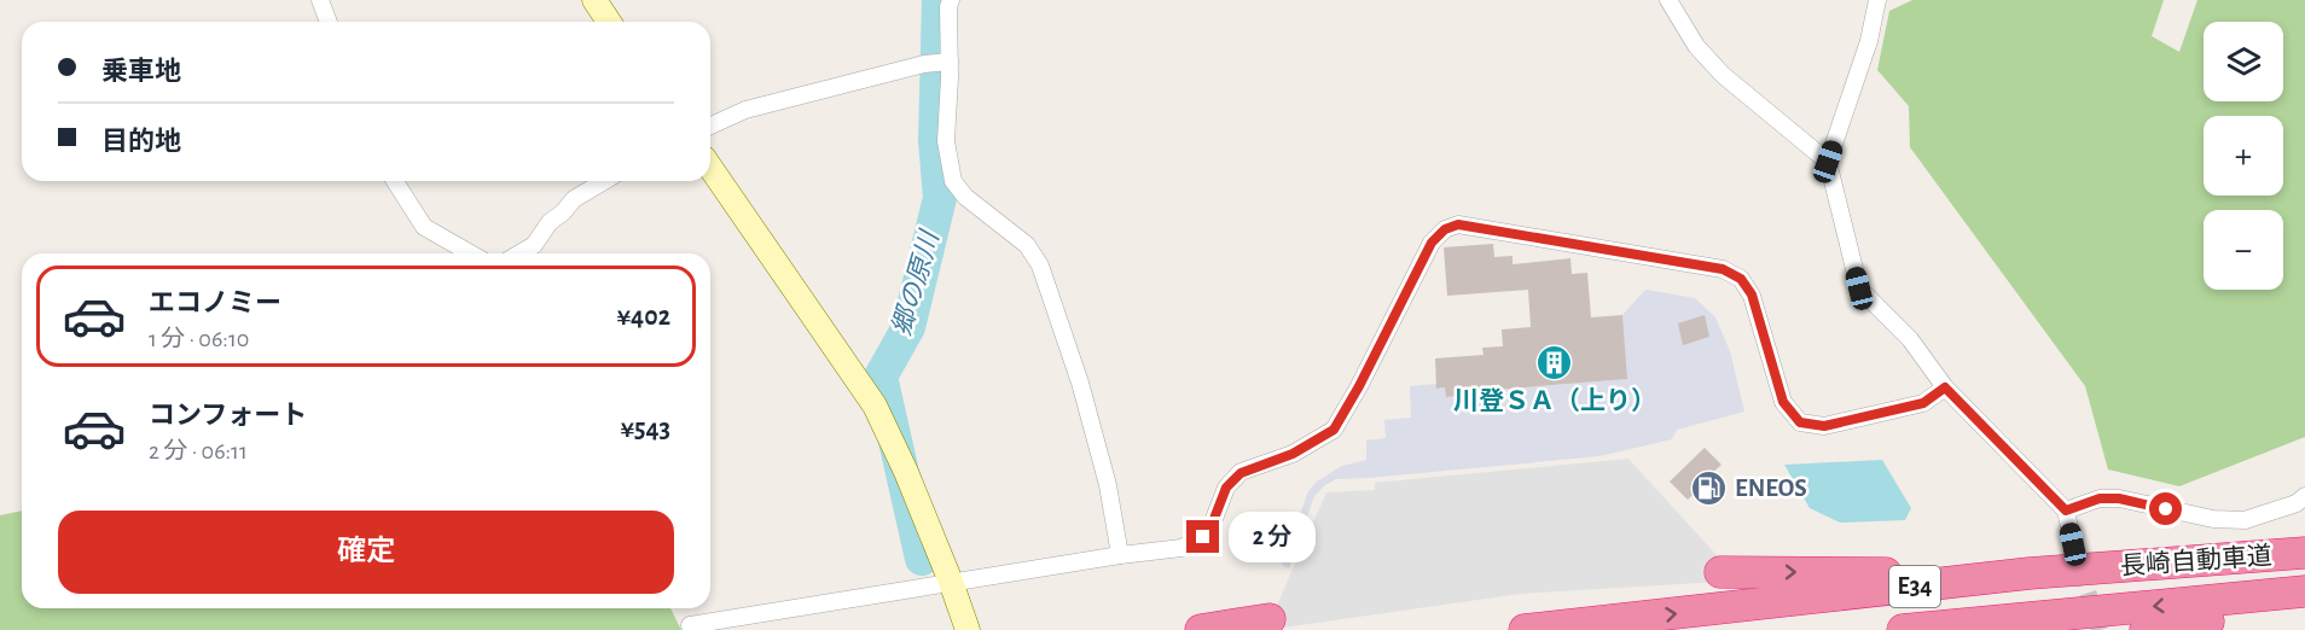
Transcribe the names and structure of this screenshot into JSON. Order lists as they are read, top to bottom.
{
  "streets": {
    "highway": ["長崎自動車道", "E34"]
  },
  "water": ["郷の原川"],
  "places": {
    "building": ["川登ＳＡ（上り）"],
    "fuel station": ["ENEOS"]
  },
  "page": {
    "map_buttons": ["+", "−"],
    "banner": ["乗車地", "目的地"],
    "list": [
      {
        "name": "エコノミー",
        "note": "1 分 · 06:10",
        "value": "¥402"
      },
      {
        "name": "コンフォート",
        "note": "2 分 · 06:11",
        "value": "¥543"
      }
    ],
    "buttons": "確定",
    "bubble": "2 分"
  }
}
